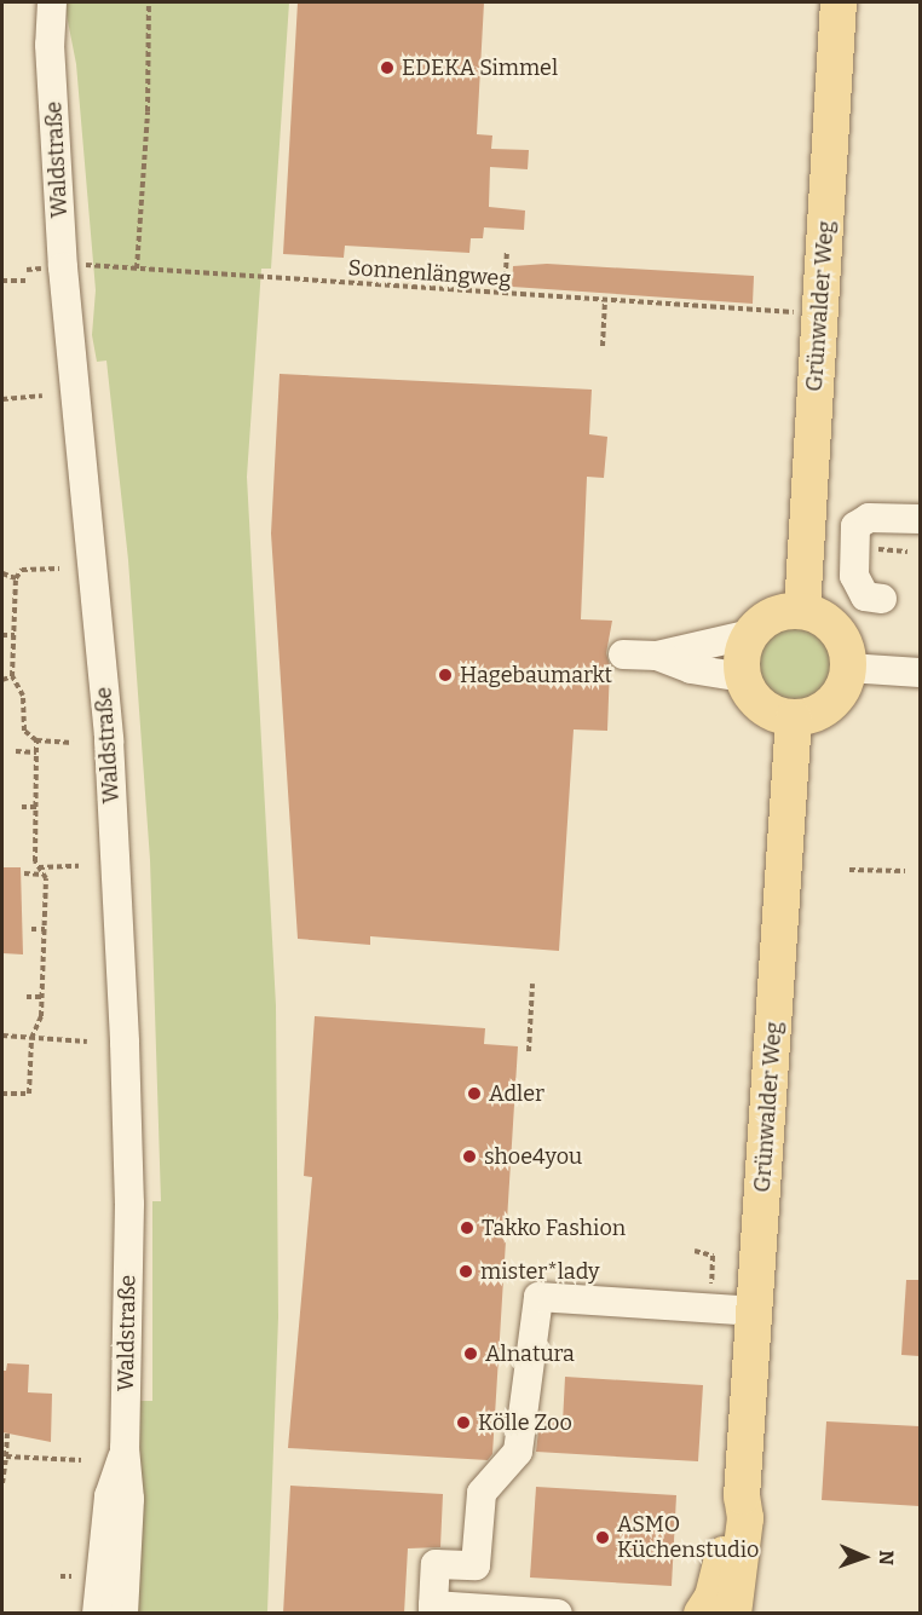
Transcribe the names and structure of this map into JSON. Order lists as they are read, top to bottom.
{
  "streets": {
    "main road": ["Grünwalder Weg"],
    "street": ["Waldstraße"],
    "path": ["Sonnenlängweg"]
  },
  "crossings": [
    ["Waldstraße", "Sonnenlängweg"]
  ],
  "places": [
    "EDEKA Simmel",
    "Hagebaumarkt",
    "Adler",
    "shoe4you",
    "Takko Fashion",
    "mister*lady",
    "Alnatura",
    "Kölle Zoo",
    "ASMO Küchenstudio"
  ],
  "north": "right"
}
